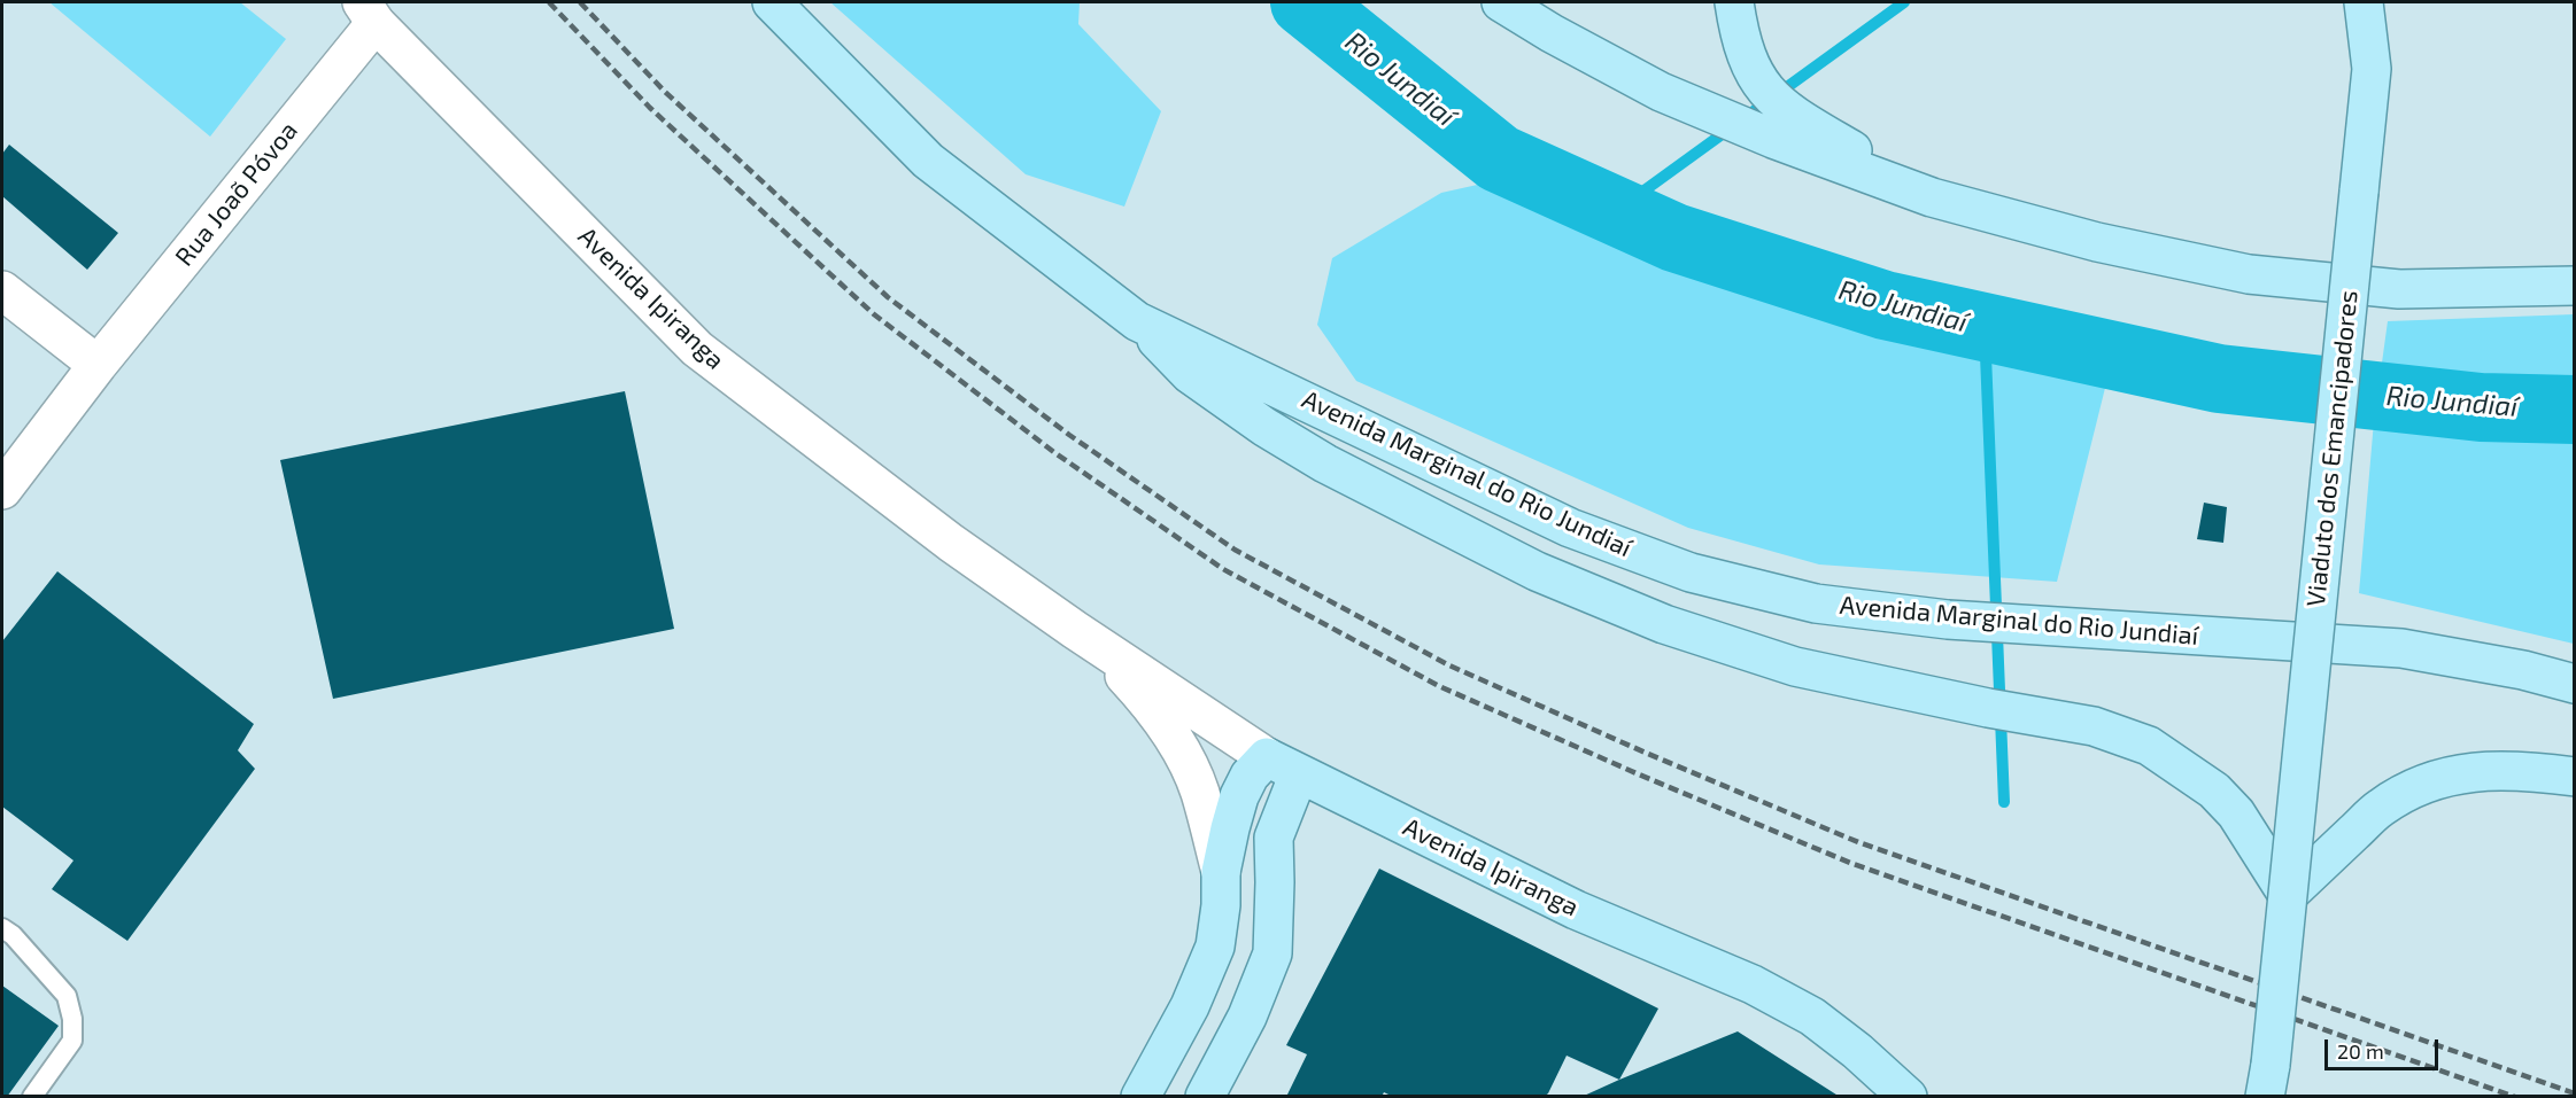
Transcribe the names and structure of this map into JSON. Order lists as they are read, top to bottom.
{
  "streets": {
    "main road": [
      "Rua Joaõ Póvoa",
      "Avenida Ipiranga",
      "Viaduto dos Emancipadores",
      "Avenida Marginal do Rio Jundiaí"
    ]
  },
  "crossings": [
    ["Rua Joaõ Póvoa", "Avenida Ipiranga"]
  ],
  "water": ["Rio Jundiaí"],
  "scale_bar": "20 m"
}
